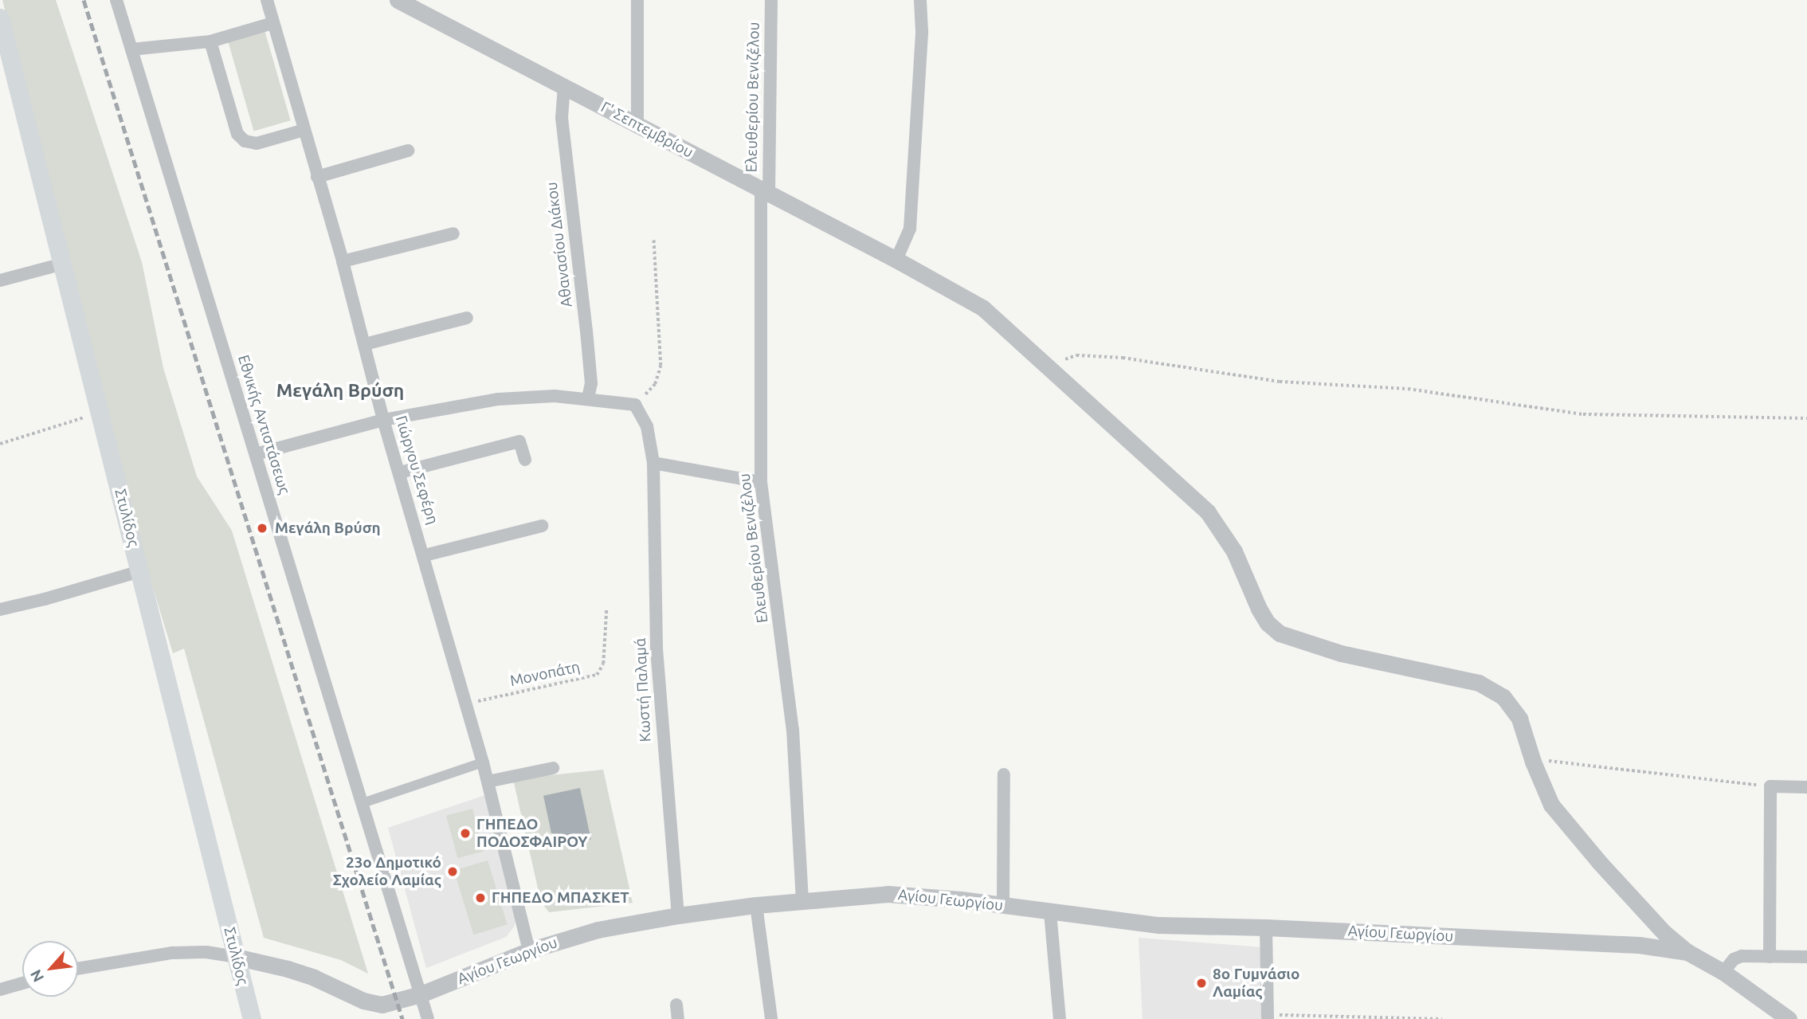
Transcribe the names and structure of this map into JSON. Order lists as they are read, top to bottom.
{
  "streets": {
    "main road": ["Στυλίδος"],
    "street": [
      "Ελευθερίου Βενιζέλου",
      "Γ' Σεπτεμβρίου",
      "Αθανασίου Διάκου",
      "Εθνικής Αντιστάσεως",
      "Γιώργου Σεφέρη",
      "Κωστή Παλαμά",
      "Αγίου Γεωργίου"
    ],
    "path": ["Μονοπάτη"]
  },
  "crossings": [
    ["Ελευθερίου Βενιζέλου", "Γ' Σεπτεμβρίου"],
    ["Ελευθερίου Βενιζέλου", "Αγίου Γεωργίου"],
    ["Γ' Σεπτεμβρίου", "Αθανασίου Διάκου"],
    ["Γ' Σεπτεμβρίου", "Αγίου Γεωργίου"],
    ["Εθνικής Αντιστάσεως", "Αγίου Γεωργίου"],
    ["Γιώργου Σεφέρη", "Μονοπάτη"],
    ["Γιώργου Σεφέρη", "Αγίου Γεωργίου"],
    ["Στυλίδος", "Αγίου Γεωργίου"],
    ["Κωστή Παλαμά", "Αγίου Γεωργίου"]
  ],
  "districts": ["Μεγάλη Βρύση"],
  "places": [
    "Μεγάλη Βρύση",
    "ΓΗΠΕΔΟ ΠΟΔΟΣΦΑΙΡΟΥ",
    "23ο Δημοτικό Σχολείο Λαμίας",
    "ΓΗΠΕΔΟ ΜΠΑΣΚΕΤ",
    "8ο Γυμνάσιο Λαμίας"
  ],
  "north": "bottom left"
}
